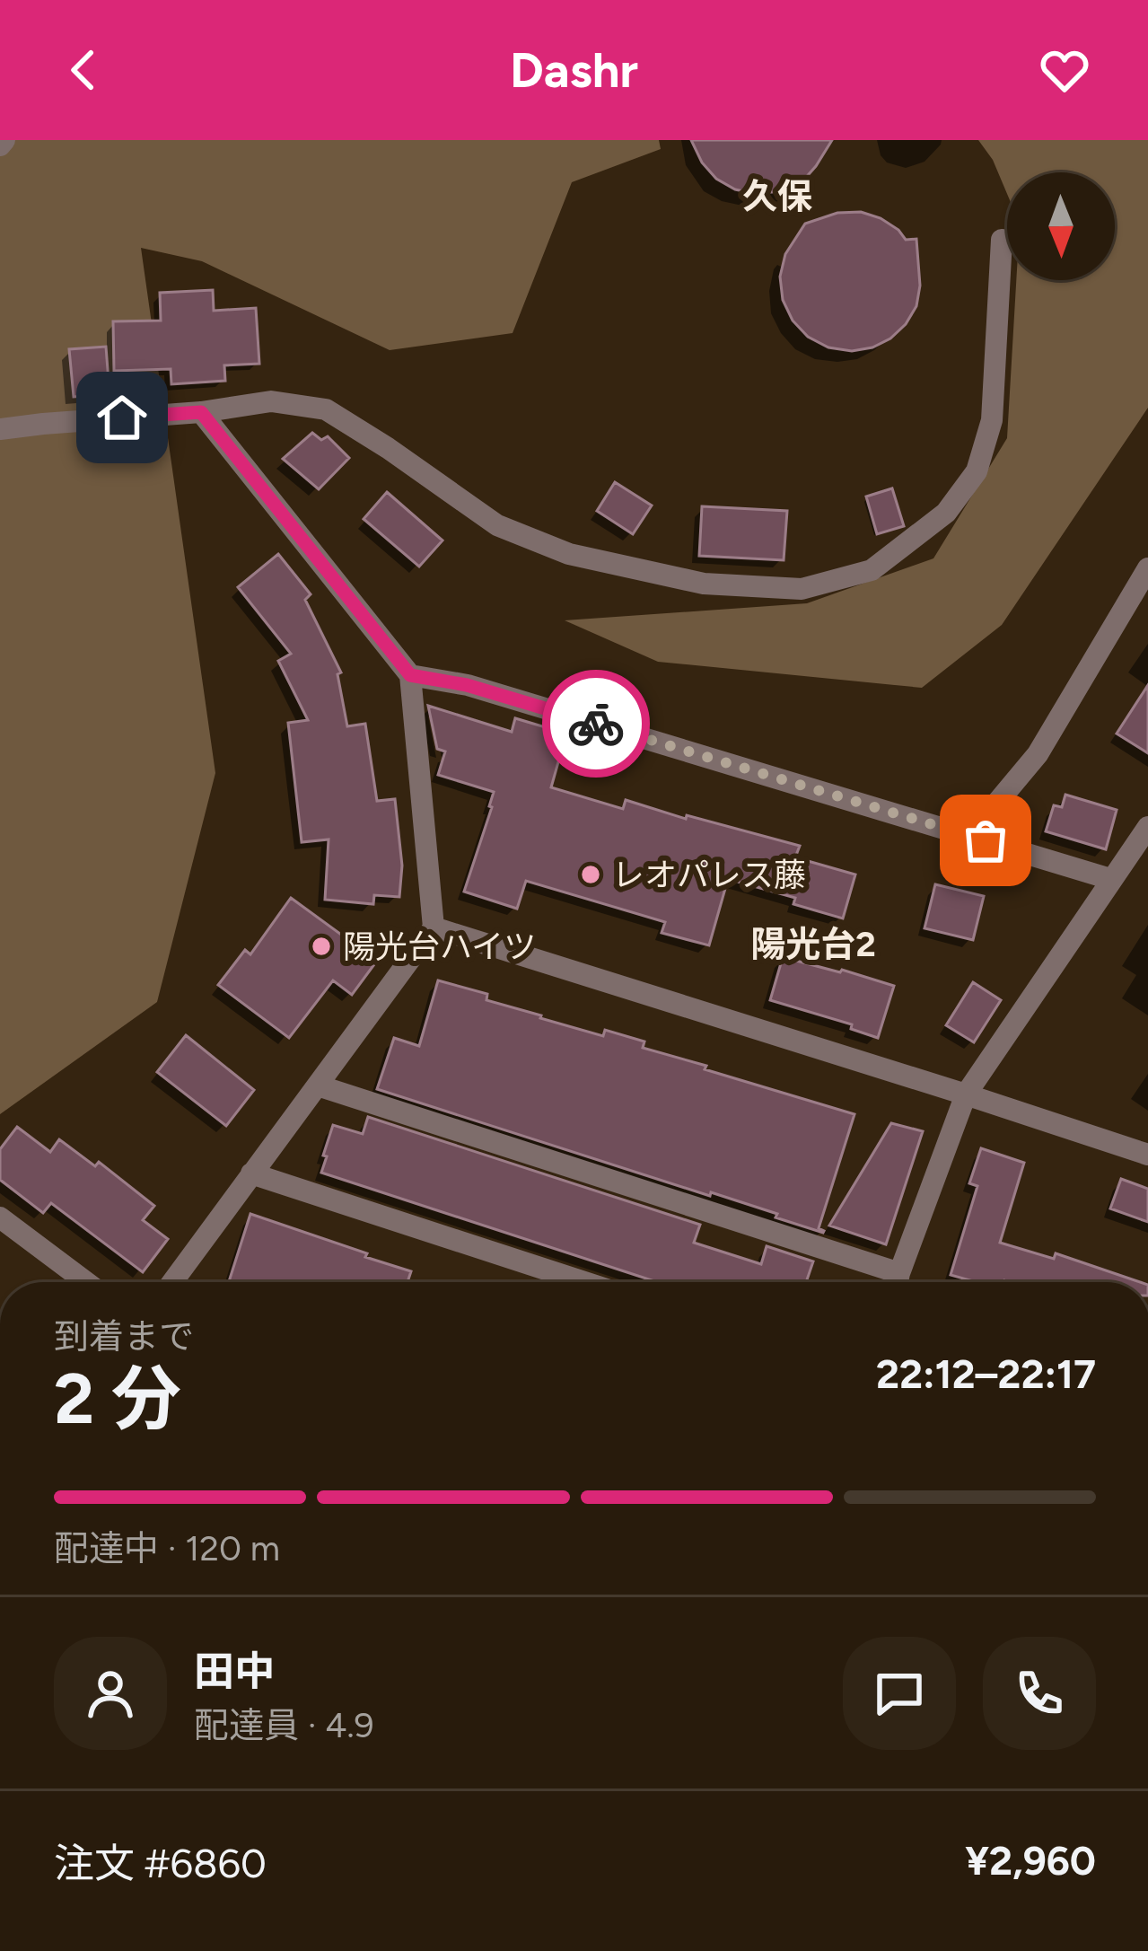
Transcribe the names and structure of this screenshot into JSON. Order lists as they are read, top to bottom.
{
  "districts": ["久保", "陽光台2"],
  "places": ["レオパレス藤", "陽光台ハイツ"],
  "north": "bottom",
  "page": {
    "header": "Dashr",
    "heading": ["2 分", "到着まで", "22:12–22:17"],
    "panel": [
      "田中",
      "配達員 · 4.9",
      "注文 #6860",
      "¥2,960"
    ],
    "bar": "配達中 · 120 m"
  }
}
